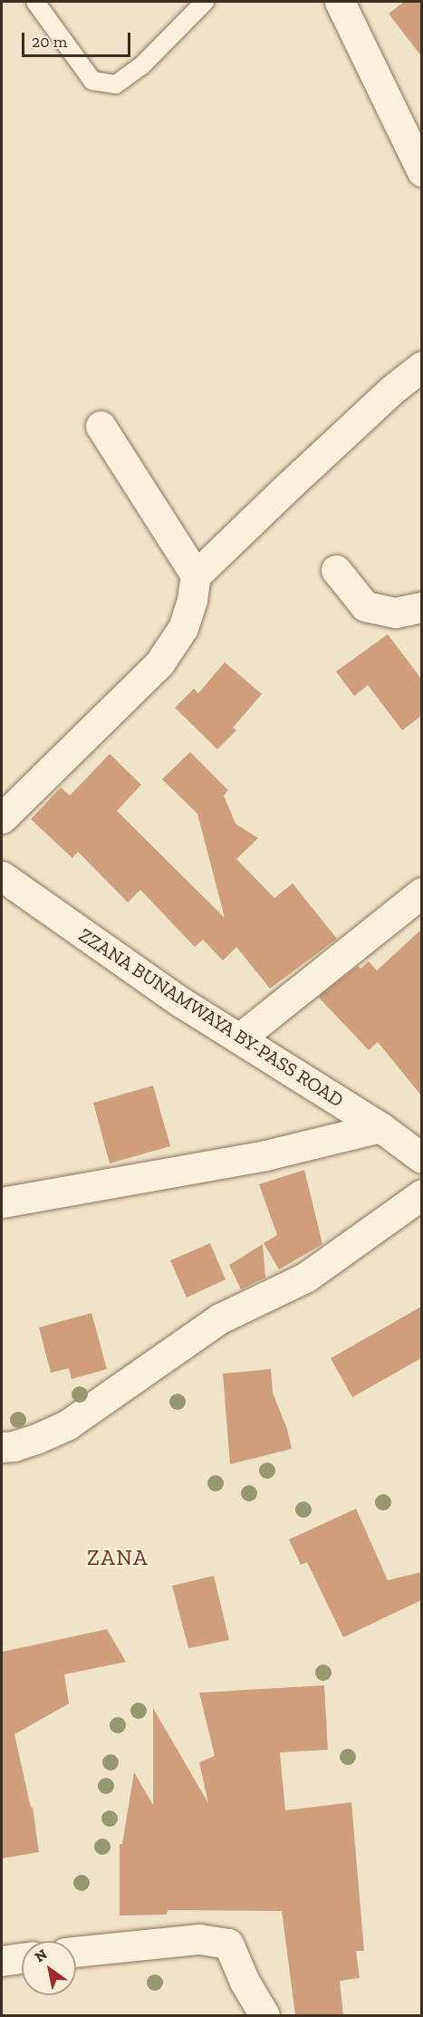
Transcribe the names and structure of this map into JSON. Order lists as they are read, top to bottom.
{
  "streets": {
    "street": ["ZZANA BUNAMWAYA BY-PASS ROAD"]
  },
  "districts": ["ZANA"],
  "scale_bar": "20 m",
  "north": "top left"
}
